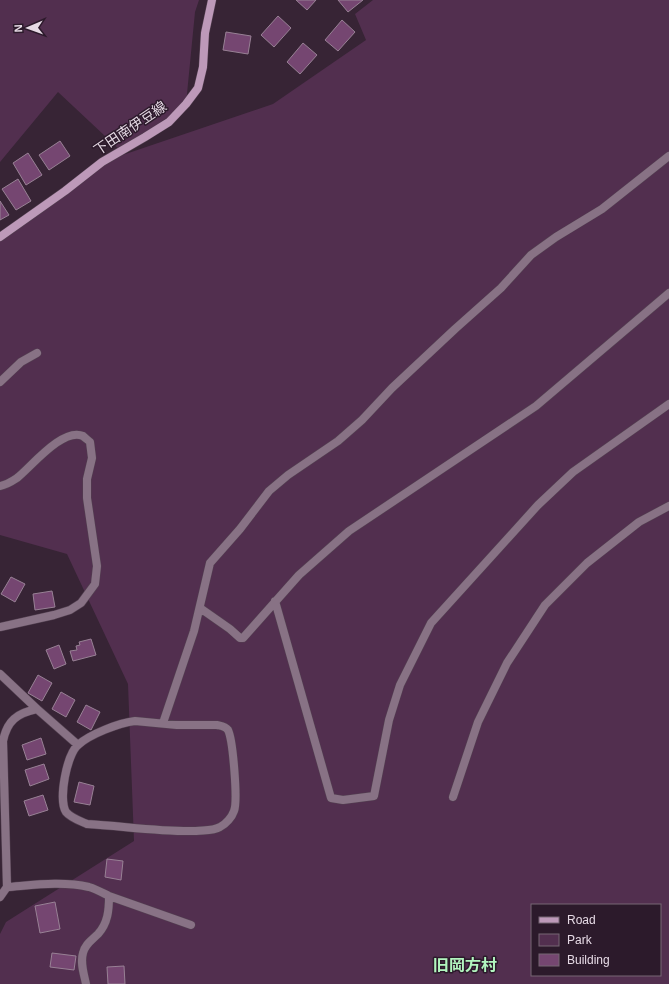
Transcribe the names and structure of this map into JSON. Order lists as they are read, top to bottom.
{
  "streets": {
    "main road": ["下田南伊豆線"]
  },
  "districts": ["旧岡方村"],
  "legend": ["Road", "Park", "Building"],
  "north": "left"
}
